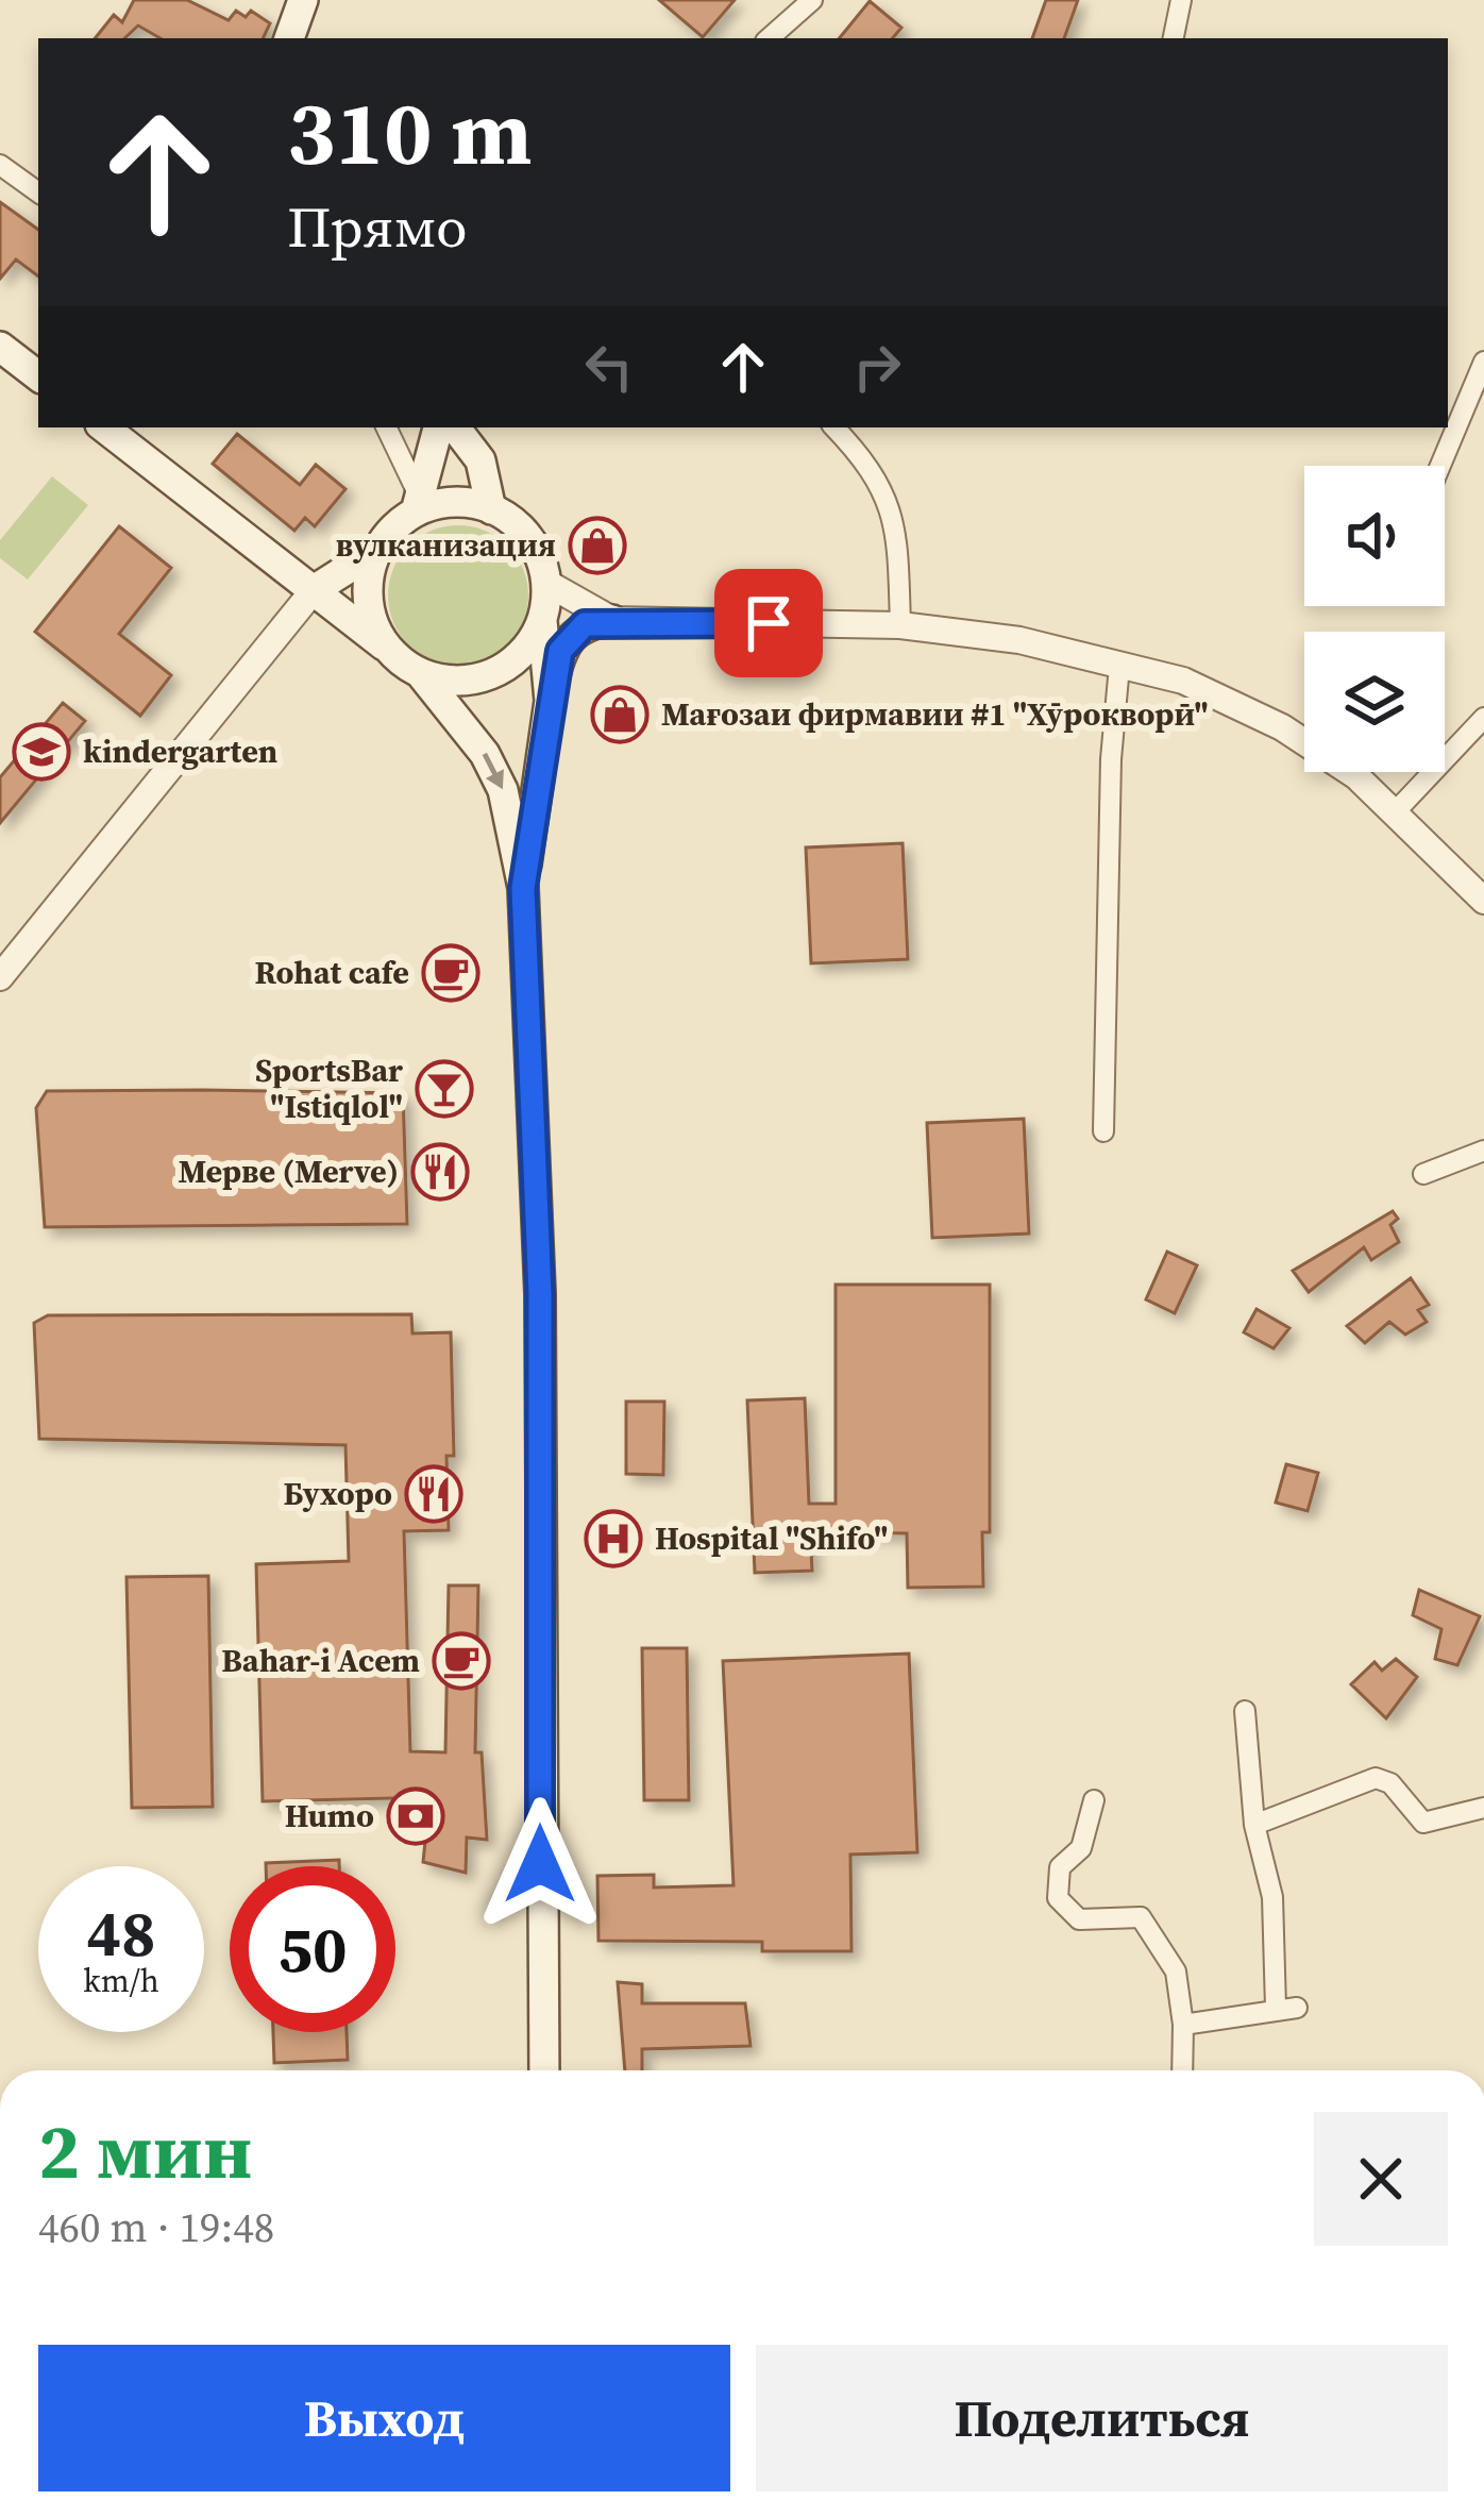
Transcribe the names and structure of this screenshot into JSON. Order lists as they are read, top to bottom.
{
  "places": {
    "shop": ["вулканизация", "Мағозаи фирмавии #1 \"Хӯрокворӣ\""],
    "school or university": ["kindergarten"],
    "cafe": ["Rohat cafe", "Bahar-i Acem"],
    "bar": ["SportsBar \"Istiqlol\""],
    "restaurant": ["Мерве (Merve)", "Бухоро"],
    "hospital": ["Hospital \"Shifo\""],
    "bank": ["Humo"]
  },
  "page": {
    "turn": ["310 m", "Прямо"],
    "speed": "48 km/h",
    "limit": "50",
    "heading": ["2 мин", "460 m · 19:48"],
    "buttons": ["Выход", "Поделиться"]
  }
}
